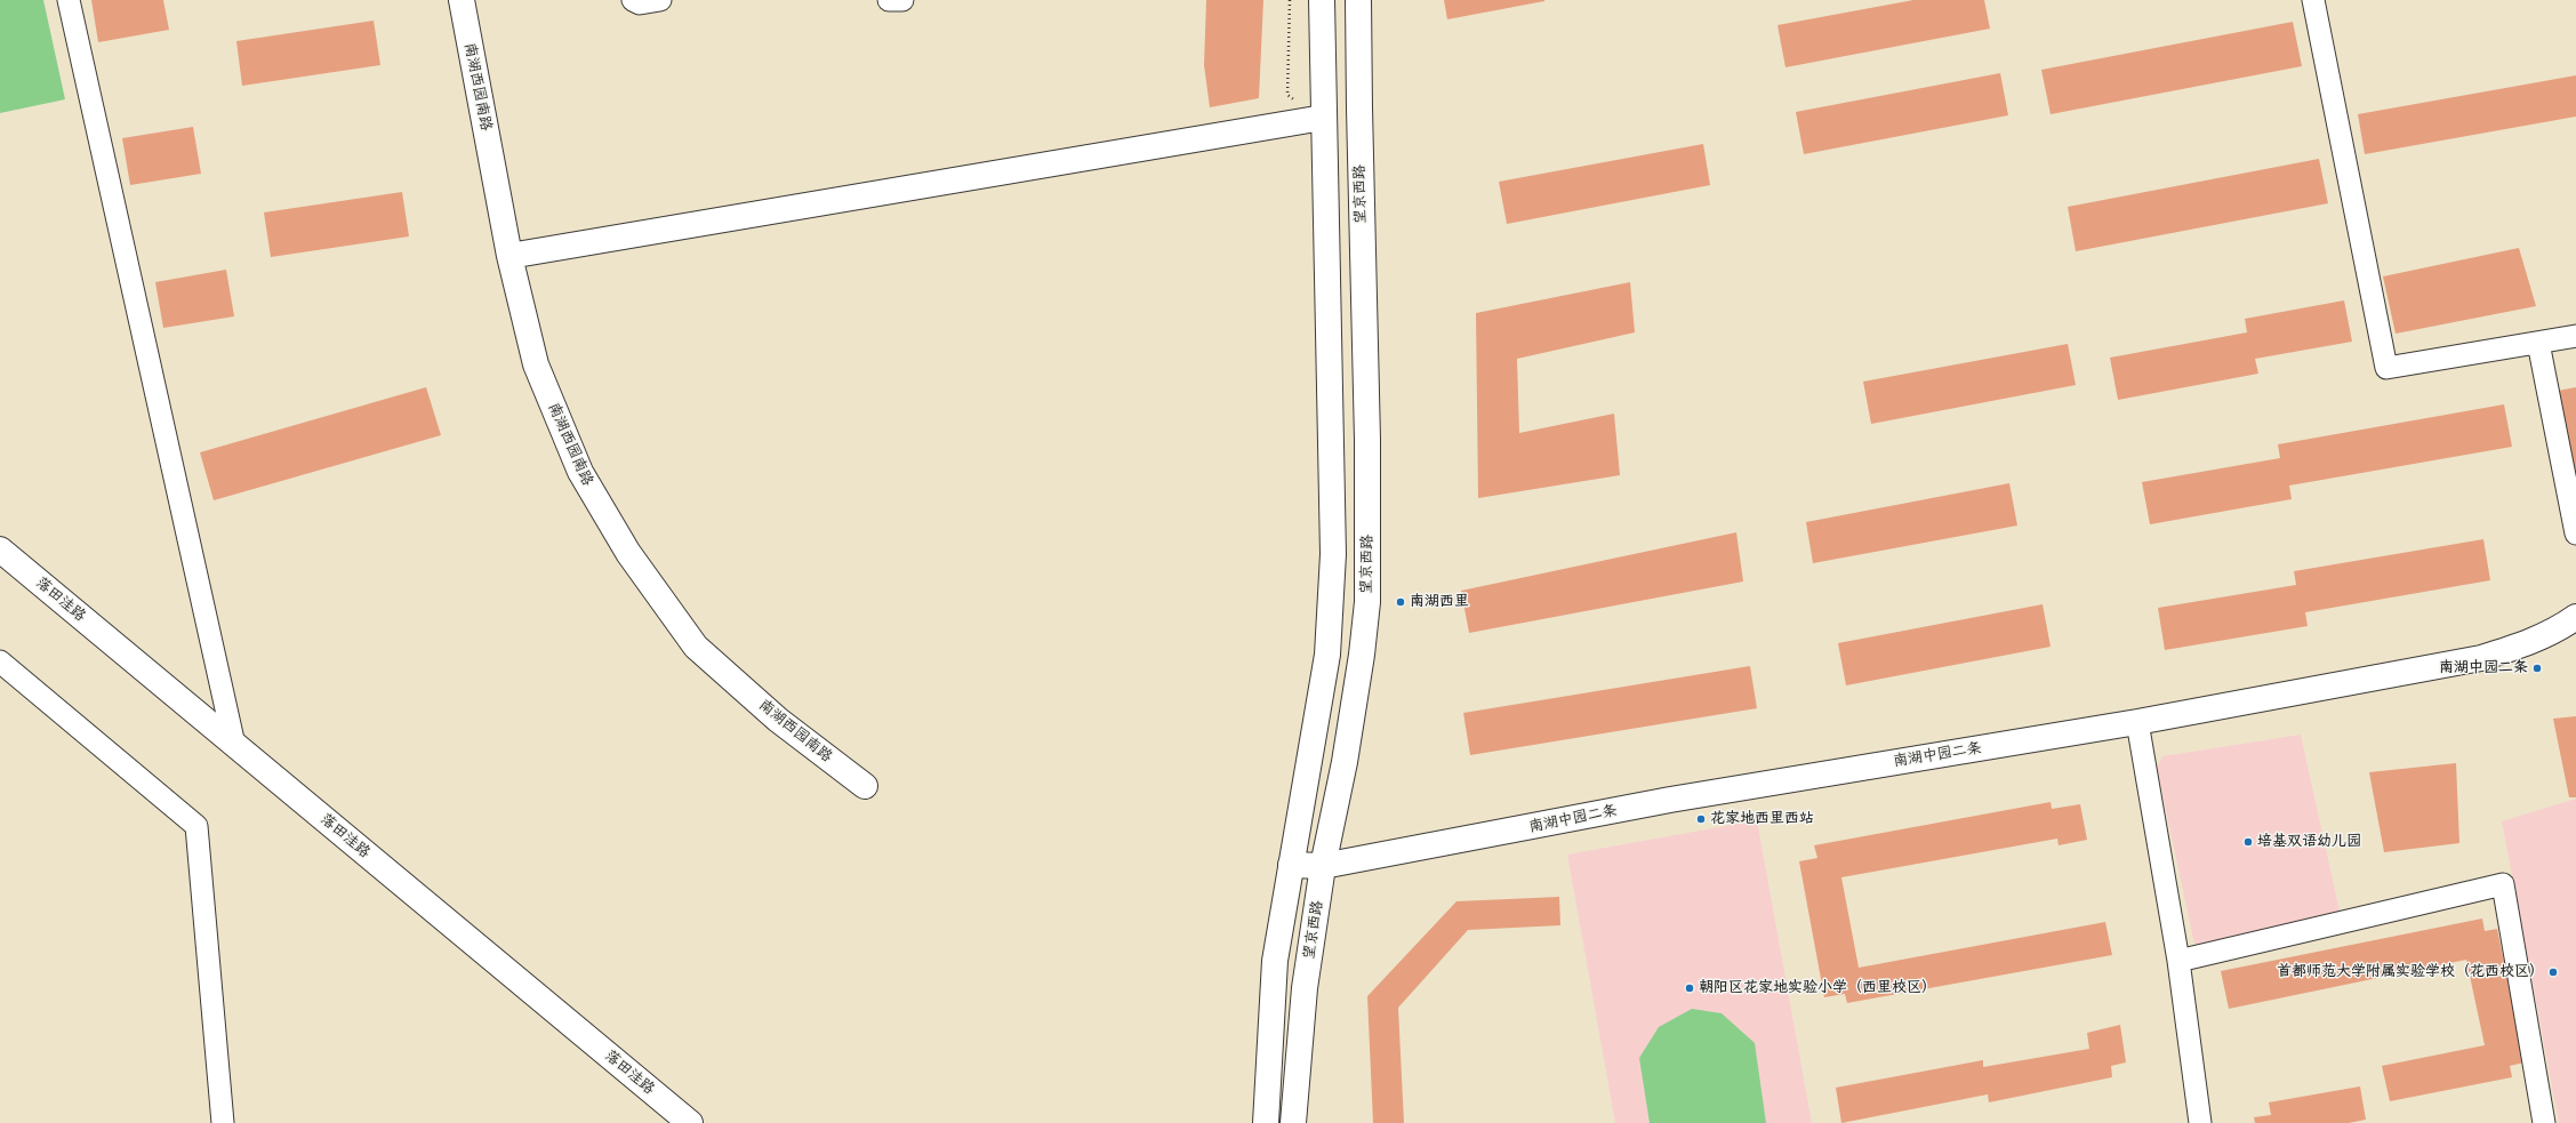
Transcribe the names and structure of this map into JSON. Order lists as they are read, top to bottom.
{
  "streets": {
    "street": [
      "南湖西园南路",
      "望京西路",
      "落田洼路",
      "南湖中园二条"
    ]
  },
  "crossings": [
    ["望京西路", "南湖中园二条"]
  ],
  "places": [
    "南湖西里",
    "南湖中园二条",
    "花家地西里西站",
    "培基双语幼儿园",
    "首都师范大学附属实验学校（花西校区）",
    "朝阳区花家地实验小学（西里校区）"
  ]
}
